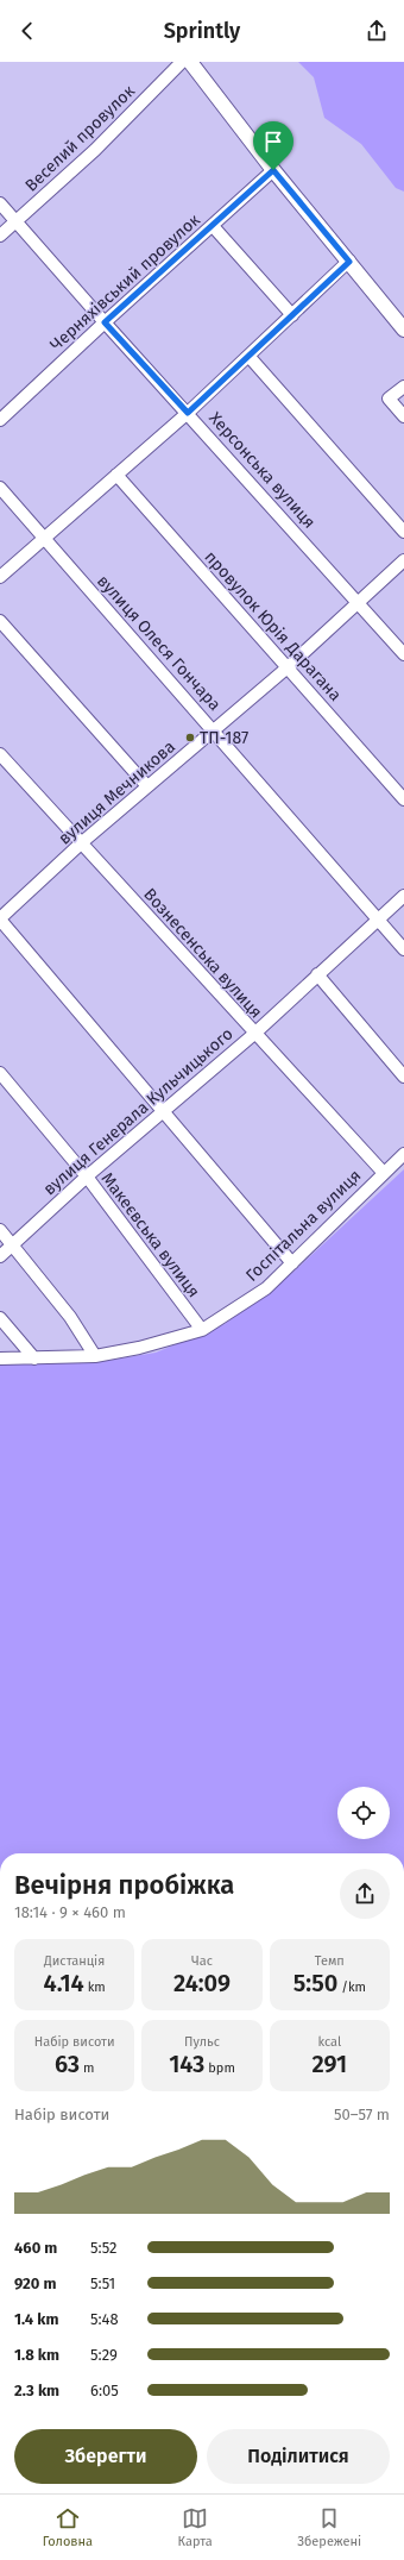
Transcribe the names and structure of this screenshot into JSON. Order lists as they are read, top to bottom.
{
  "streets": {
    "street": [
      "Веселий провулок",
      "Черняхівський провулок",
      "Херсонська вулиця",
      "провулок Юрія Дарагана",
      "вулиця Олеся Гончара",
      "вулиця Мечникова",
      "Вознесенська вулиця",
      "вулиця Генерала Кульчицького",
      "Госпітальна вулиця",
      "Макеєвська вулиця"
    ]
  },
  "crossings": [
    ["Веселий провулок", "Херсонська вулиця"],
    ["Черняхівський провулок", "Херсонська вулиця"],
    ["Херсонська вулиця", "вулиця Мечникова"],
    ["провулок Юрія Дарагана", "вулиця Мечникова"],
    ["вулиця Олеся Гончара", "вулиця Мечникова"],
    ["вулиця Олеся Гончара", "вулиця Генерала Кульчицького"],
    ["вулиця Мечникова", "Вознесенська вулиця"],
    ["Вознесенська вулиця", "вулиця Генерала Кульчицького"],
    ["Вознесенська вулиця", "Госпітальна вулиця"],
    ["вулиця Генерала Кульчицького", "Макеєвська вулиця"],
    ["Госпітальна вулиця", "Макеєвська вулиця"]
  ],
  "places": ["ТП-187"],
  "page": {
    "header": "Sprintly",
    "heading": ["Вечірня пробіжка", "18:14 · 9 × 460 m"],
    "stats": [
      ["Дистанція", "4.14 km"],
      ["Час", "24:09"],
      ["Темп", "5:50 /km"],
      ["Набір висоти", "63 m"],
      ["Пульс", "143 bpm"],
      ["kcal", "291"]
    ],
    "chart": ["Набір висоти", "50–57 m"],
    "list": [
      {
        "name": "460 m",
        "note": "5:52"
      },
      {
        "name": "920 m",
        "note": "5:51"
      },
      {
        "name": "1.4 km",
        "note": "5:48"
      },
      {
        "name": "1.8 km",
        "note": "5:29"
      },
      {
        "name": "2.3 km",
        "note": "6:05"
      }
    ],
    "buttons": ["Зберегти", "Поділитися"],
    "tabs": ["Головна", "Карта", "Збережені"]
  }
}
